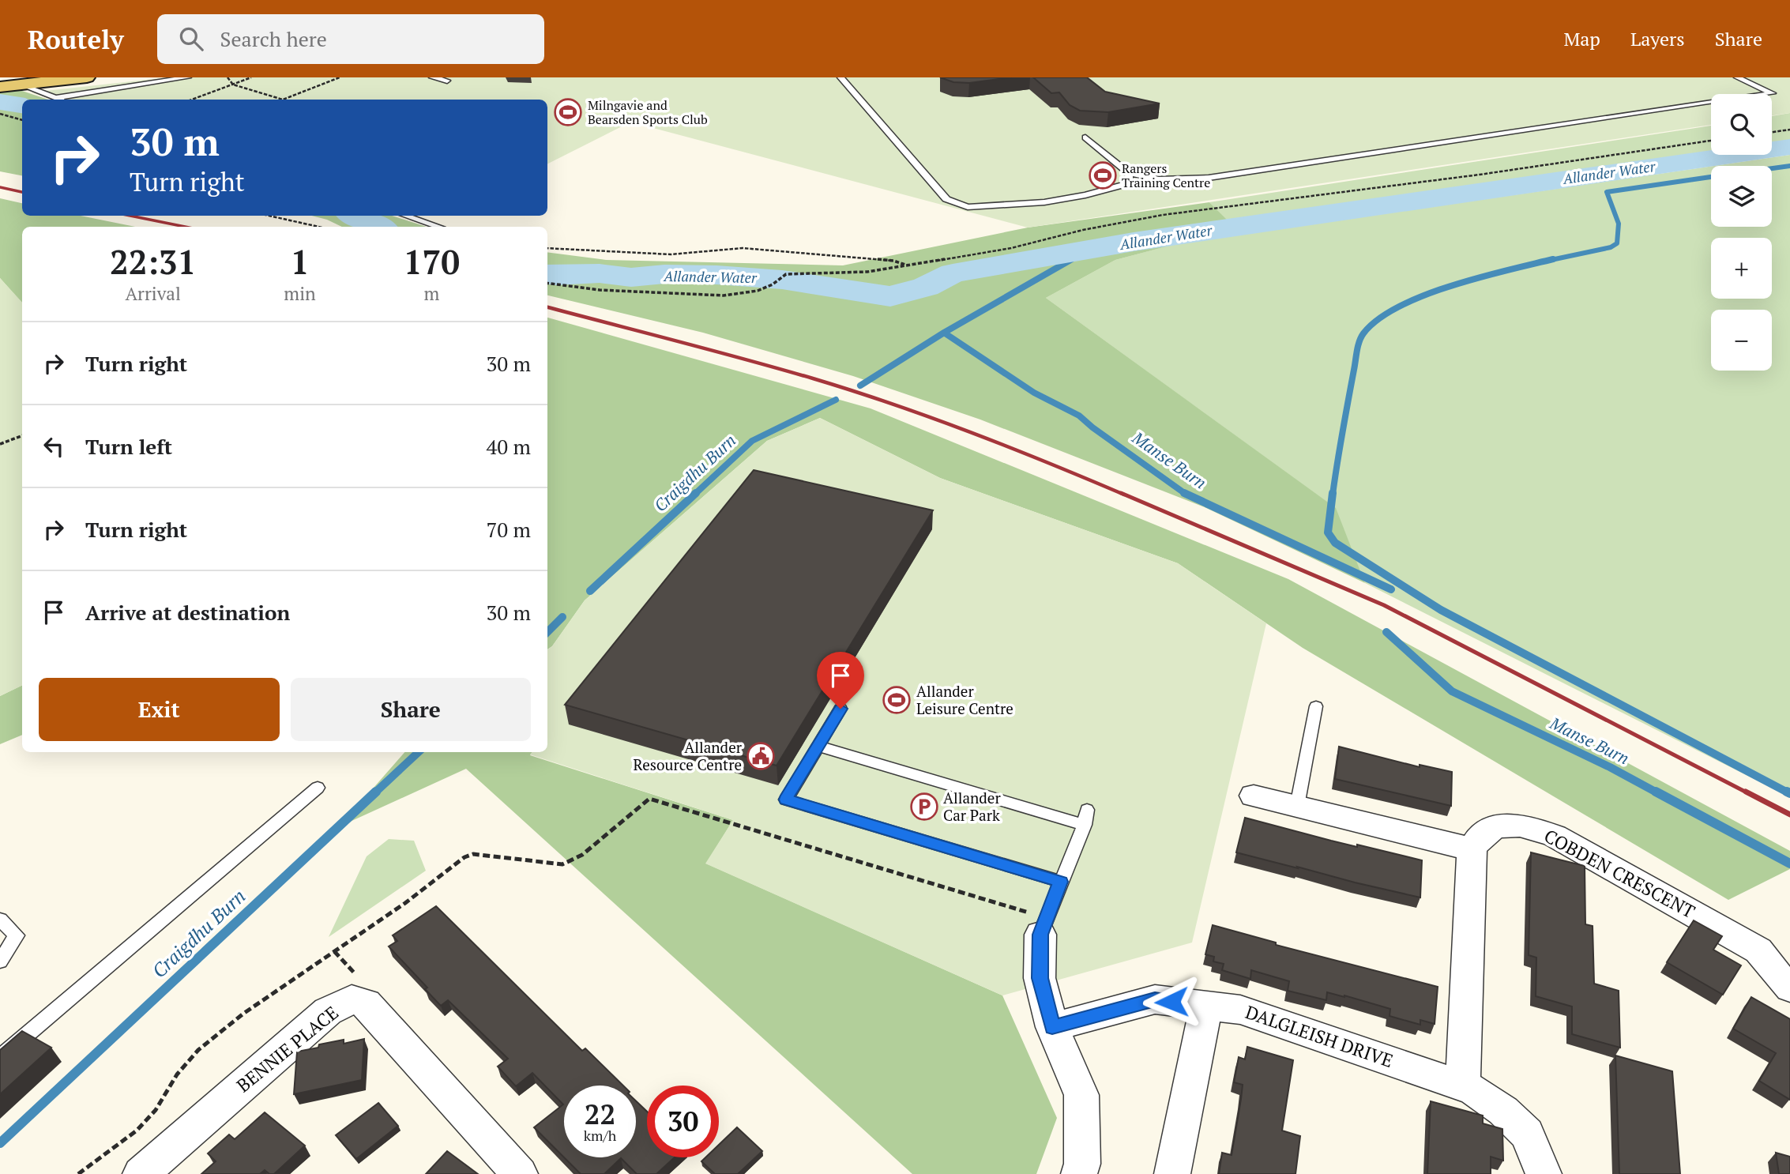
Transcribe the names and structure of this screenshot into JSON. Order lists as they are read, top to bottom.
{
  "streets": {
    "street": ["COBDEN CRESCENT", "DALGLEISH DRIVE", "BENNIE PLACE"]
  },
  "water": ["Allander Water", "Manse Burn", "Craigdhu Burn"],
  "places": {
    "sports": ["Milngavie and Bearsden Sports Club", "Rangers Training Centre", "Allander Leisure Centre"],
    "public building": ["Allander Resource Centre"],
    "parking": ["Allander Car Park"]
  },
  "page": {
    "header": "Routely",
    "search": "Search here",
    "nav": ["Map", "Layers", "Share"],
    "map_buttons": ["+", "−"],
    "turn": ["30 m", "Turn right"],
    "eta": [
      "22:31",
      "Arrival",
      "1",
      "min",
      "170",
      "m"
    ],
    "list": [
      {
        "name": "Turn right",
        "value": "30 m"
      },
      {
        "name": "Turn left",
        "value": "40 m"
      },
      {
        "name": "Turn right",
        "value": "70 m"
      },
      {
        "name": "Arrive at destination",
        "value": "30 m"
      }
    ],
    "buttons": ["Exit", "Share"],
    "speed": "22 km/h",
    "limit": "30"
  }
}
